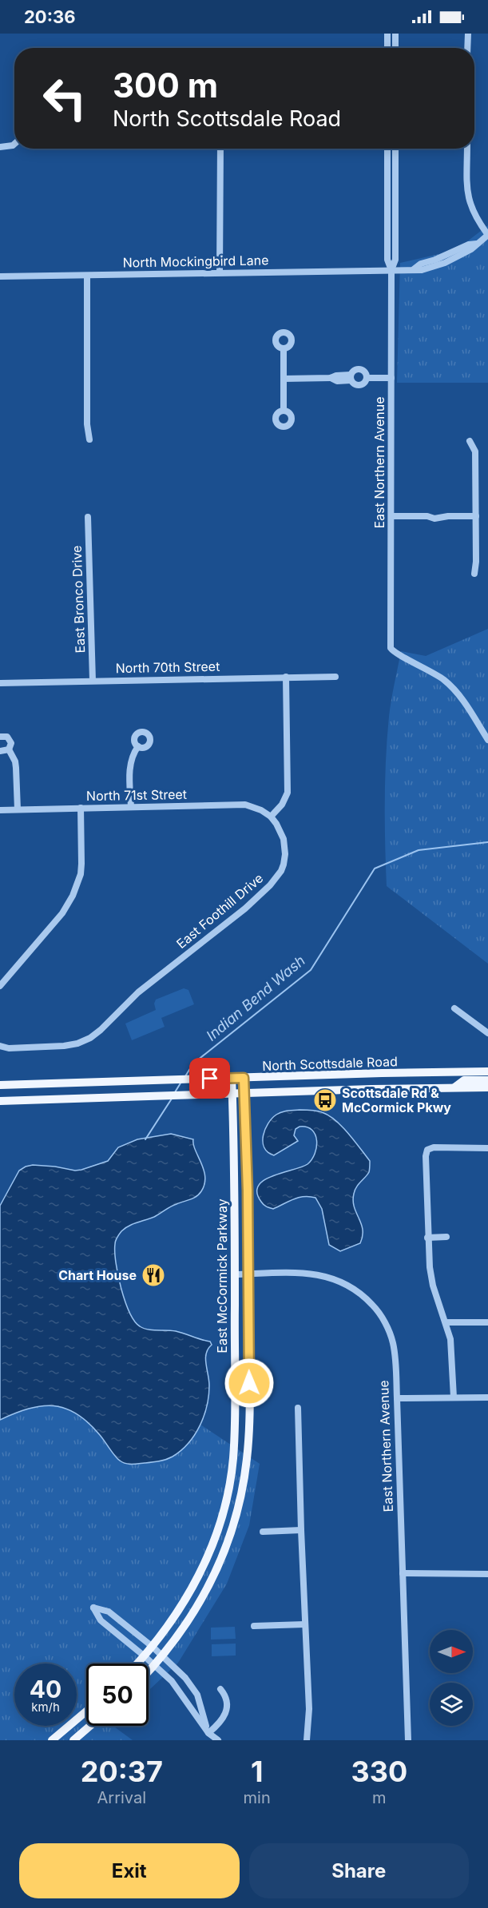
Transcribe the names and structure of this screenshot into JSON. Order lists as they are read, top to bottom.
{
  "streets": {
    "main road": ["North Scottsdale Road", "East McCormick Parkway"],
    "street": [
      "North Mockingbird Lane",
      "East Northern Avenue",
      "East Bronco Drive",
      "North 70th Street",
      "North 71st Street",
      "East Foothill Drive"
    ]
  },
  "crossings": [
    ["North Mockingbird Lane", "East Northern Avenue"],
    ["East Northern Avenue", "East McCormick Parkway"],
    ["East Bronco Drive", "North 70th Street"],
    ["North 71st Street", "East Foothill Drive"],
    ["North Scottsdale Road", "East McCormick Parkway"]
  ],
  "water": ["Indian Bend Wash"],
  "places": {
    "bus stop": ["Scottsdale Rd & McCormick Pkwy"],
    "restaurant": ["Chart House"]
  },
  "north": "right",
  "page": {
    "status": "20:36",
    "turn": ["300 m", "North Scottsdale Road"],
    "speed": "40 km/h",
    "limit": "50",
    "eta": [
      "20:37",
      "Arrival",
      "1",
      "min",
      "330",
      "m"
    ],
    "buttons": ["Exit", "Share"]
  }
}
